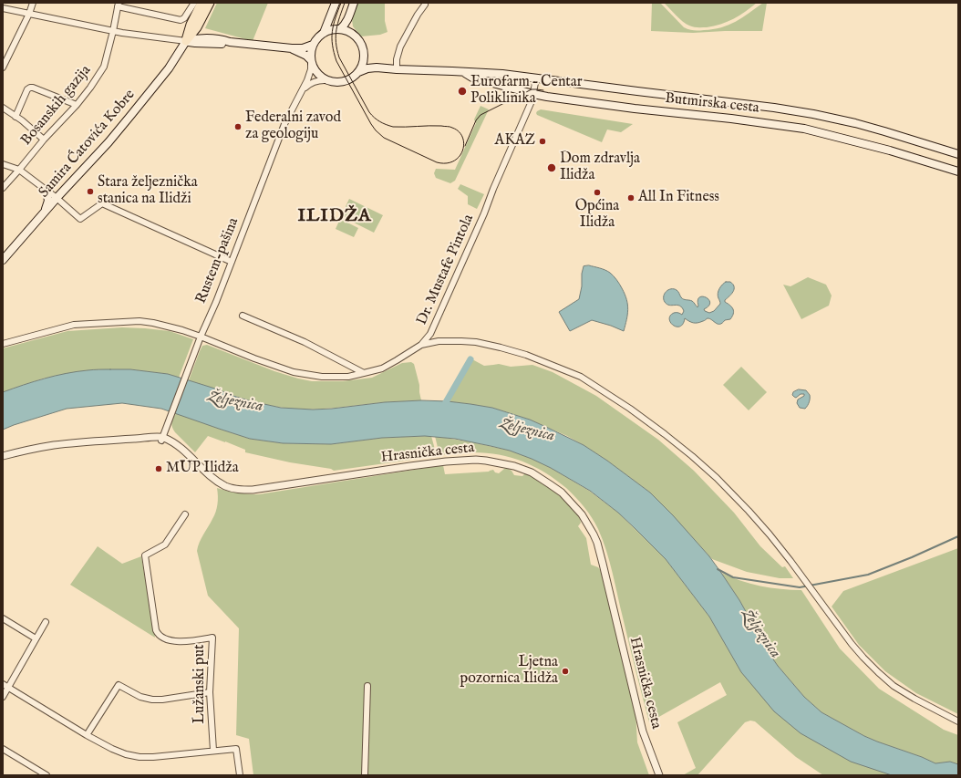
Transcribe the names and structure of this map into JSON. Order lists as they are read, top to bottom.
{
  "streets": {
    "main road": ["Butmirska cesta", "Samira Ćatovića Kobre"],
    "street": [
      "Bosanskih gazija",
      "Rustem-pašina",
      "Dr. Mustafe Pintola",
      "Hrasnička cesta",
      "Lužanski put"
    ]
  },
  "crossings": [
    ["Butmirska cesta", "Rustem-pašina"],
    ["Butmirska cesta", "Dr. Mustafe Pintola"],
    ["Rustem-pašina", "Dr. Mustafe Pintola"],
    ["Rustem-pašina", "Hrasnička cesta"]
  ],
  "districts": ["ILIDŽA"],
  "water": ["Željeznica"],
  "places": [
    "Eurofarm – Centar Poliklinika",
    "Federalni zavod za geologiju",
    "AKAZ",
    "Dom zdravlja Ilidža",
    "Stara željeznička stanica na Ilidži",
    "Općina Ilidža",
    "All In Fitness",
    "MUP Ilidža",
    "Ljetna pozornica Ilidža"
  ]
}
